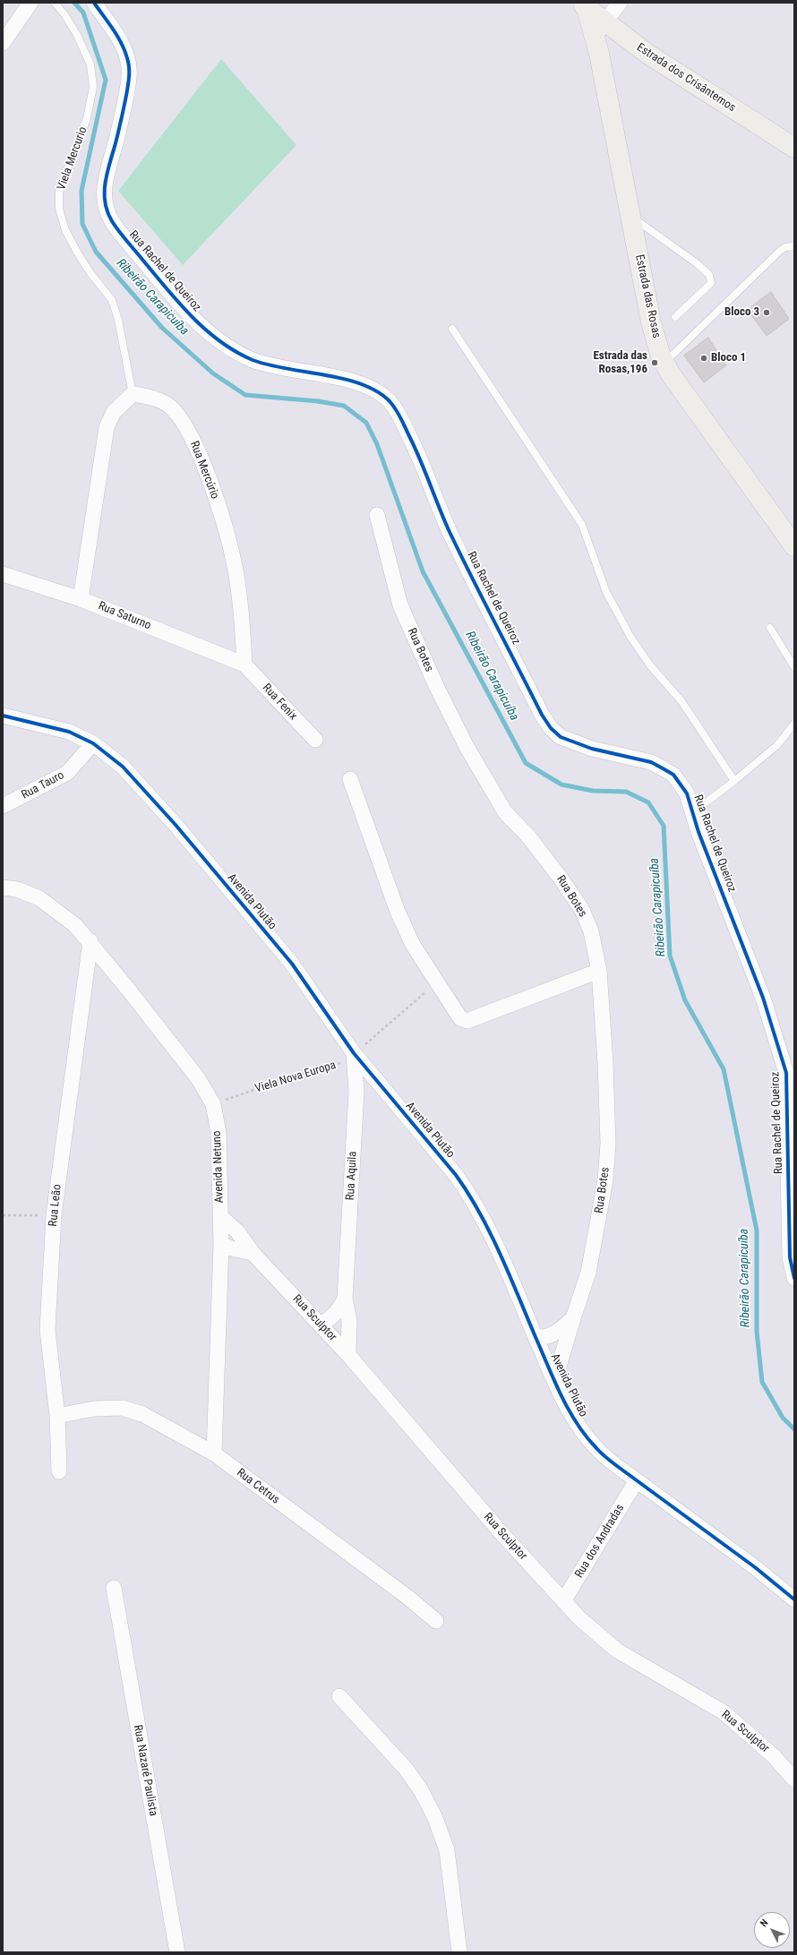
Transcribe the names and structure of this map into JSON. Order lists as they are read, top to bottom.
{
  "streets": {
    "main road": ["Estrada dos Crisântemos", "Estrada das Rosas"],
    "street": [
      "Rua Rachel de Queiroz",
      "Rua Mercúrio",
      "Rua Saturno",
      "Rua Botes",
      "Rua Fenix",
      "Rua Tauro",
      "Avenida Plutão",
      "Avenida Netuno",
      "Rua Aquila",
      "Rua Leão",
      "Rua Sculptor",
      "Rua Cetrus",
      "Rua dos Andradas",
      "Rua Nazaré Paulista"
    ],
    "lane": ["Viela Mercurio"],
    "path": ["Viela Nova Europa"]
  },
  "crossings": [
    ["Estrada dos Crisântemos", "Estrada das Rosas"],
    ["Viela Mercurio", "Rua Mercúrio"],
    ["Rua Mercúrio", "Rua Saturno"],
    ["Rua Mercúrio", "Rua Fenix"],
    ["Rua Saturno", "Rua Fenix"],
    ["Rua Botes", "Avenida Plutão"],
    ["Rua Tauro", "Avenida Plutão"],
    ["Avenida Plutão", "Viela Nova Europa"],
    ["Avenida Plutão", "Rua Aquila"],
    ["Avenida Plutão", "Rua dos Andradas"],
    ["Viela Nova Europa", "Avenida Netuno"],
    ["Viela Nova Europa", "Rua Aquila"],
    ["Avenida Netuno", "Rua Leão"],
    ["Avenida Netuno", "Rua Sculptor"],
    ["Avenida Netuno", "Rua Cetrus"],
    ["Rua Aquila", "Rua Sculptor"],
    ["Rua Leão", "Rua Cetrus"],
    ["Rua Sculptor", "Rua dos Andradas"]
  ],
  "water": ["Ribeirão Carapicuíba"],
  "places": ["Bloco 3", "Bloco 1", "Estrada das Rosas,196"],
  "north": "top left"
}
